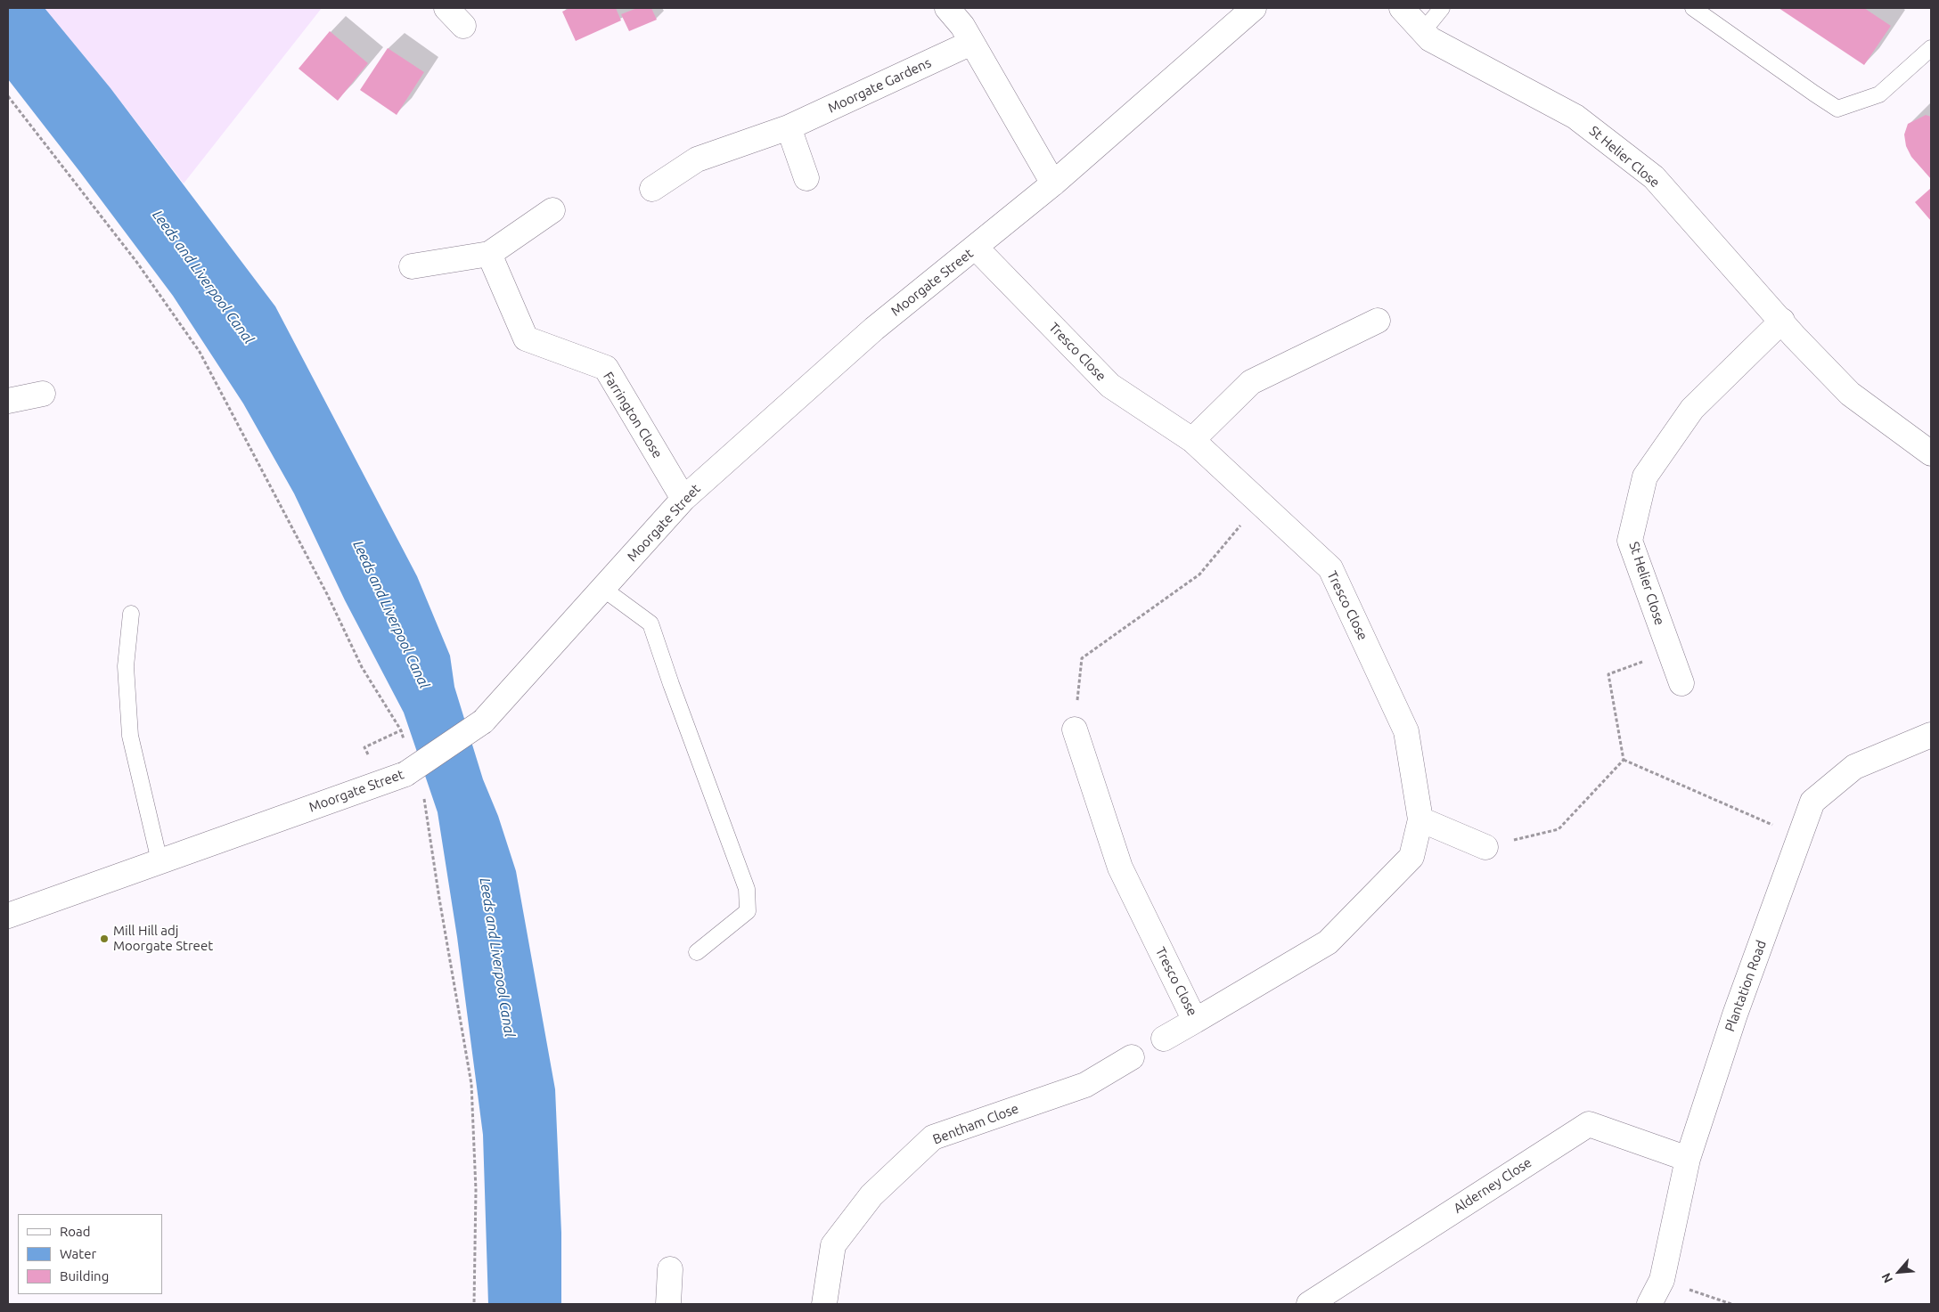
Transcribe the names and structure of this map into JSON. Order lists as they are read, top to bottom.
{
  "streets": {
    "street": [
      "Moorgate Gardens",
      "St Helier Close",
      "Moorgate Street",
      "Tresco Close",
      "Farrington Close",
      "Plantation Road",
      "Bentham Close",
      "Alderney Close"
    ]
  },
  "crossings": [
    ["Moorgate Street", "Tresco Close"],
    ["Moorgate Street", "Farrington Close"],
    ["Plantation Road", "Alderney Close"]
  ],
  "water": ["Leeds and Liverpool Canal"],
  "places": ["Mill Hill adj Moorgate Street"],
  "legend": ["Road", "Water", "Building"],
  "north": "bottom left"
}
